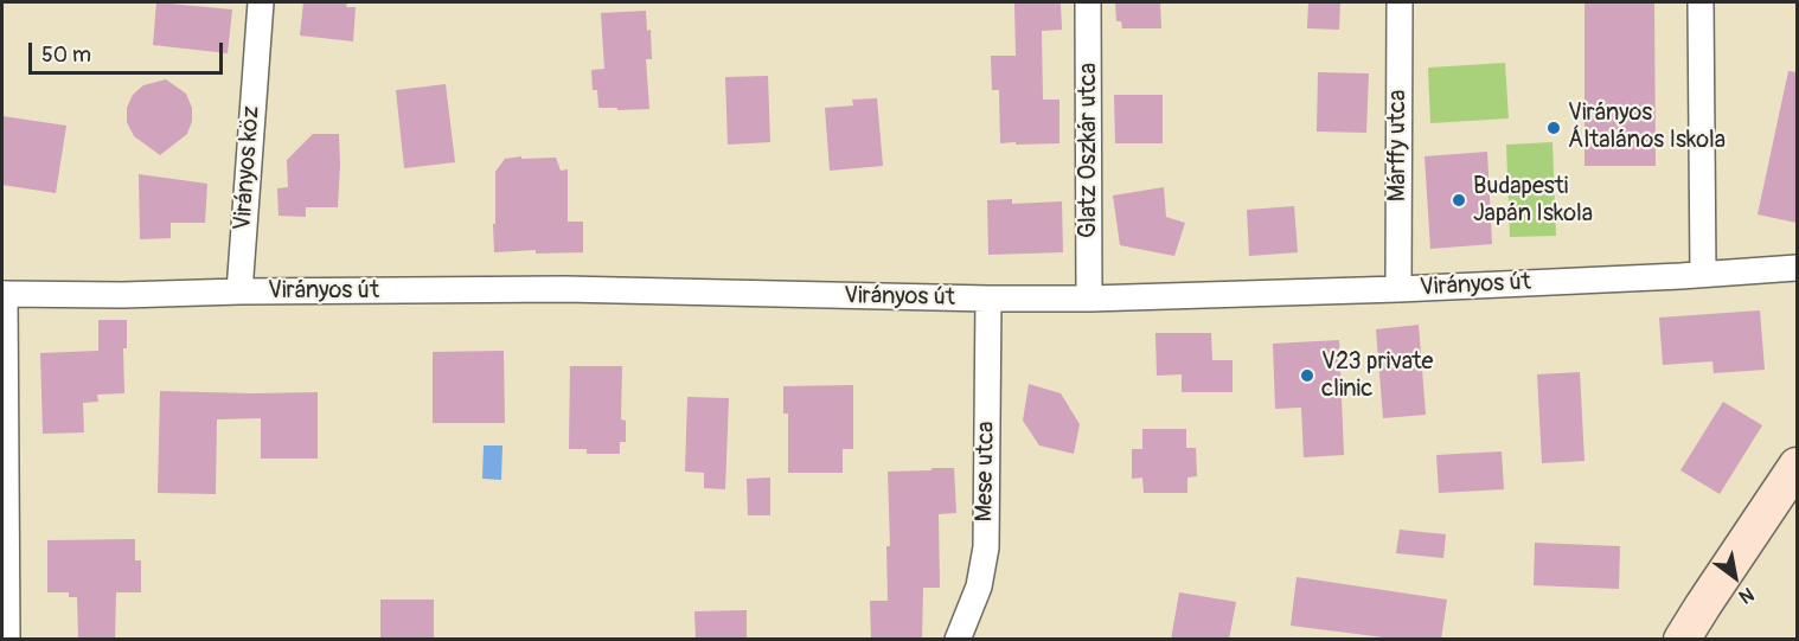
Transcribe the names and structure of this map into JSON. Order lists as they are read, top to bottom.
{
  "streets": {
    "street": [
      "Márffy utca",
      "Glatz Oszkár utca",
      "Virányos köz",
      "Virányos út",
      "Mese utca"
    ]
  },
  "crossings": [
    ["Márffy utca", "Virányos út"],
    ["Glatz Oszkár utca", "Virányos út"],
    ["Virányos köz", "Virányos út"],
    ["Virányos út", "Mese utca"]
  ],
  "places": ["Virányos Általános Iskola", "Budapesti Japán Iskola", "V23 private clinic"],
  "scale_bar": "50 m",
  "north": "bottom right"
}
